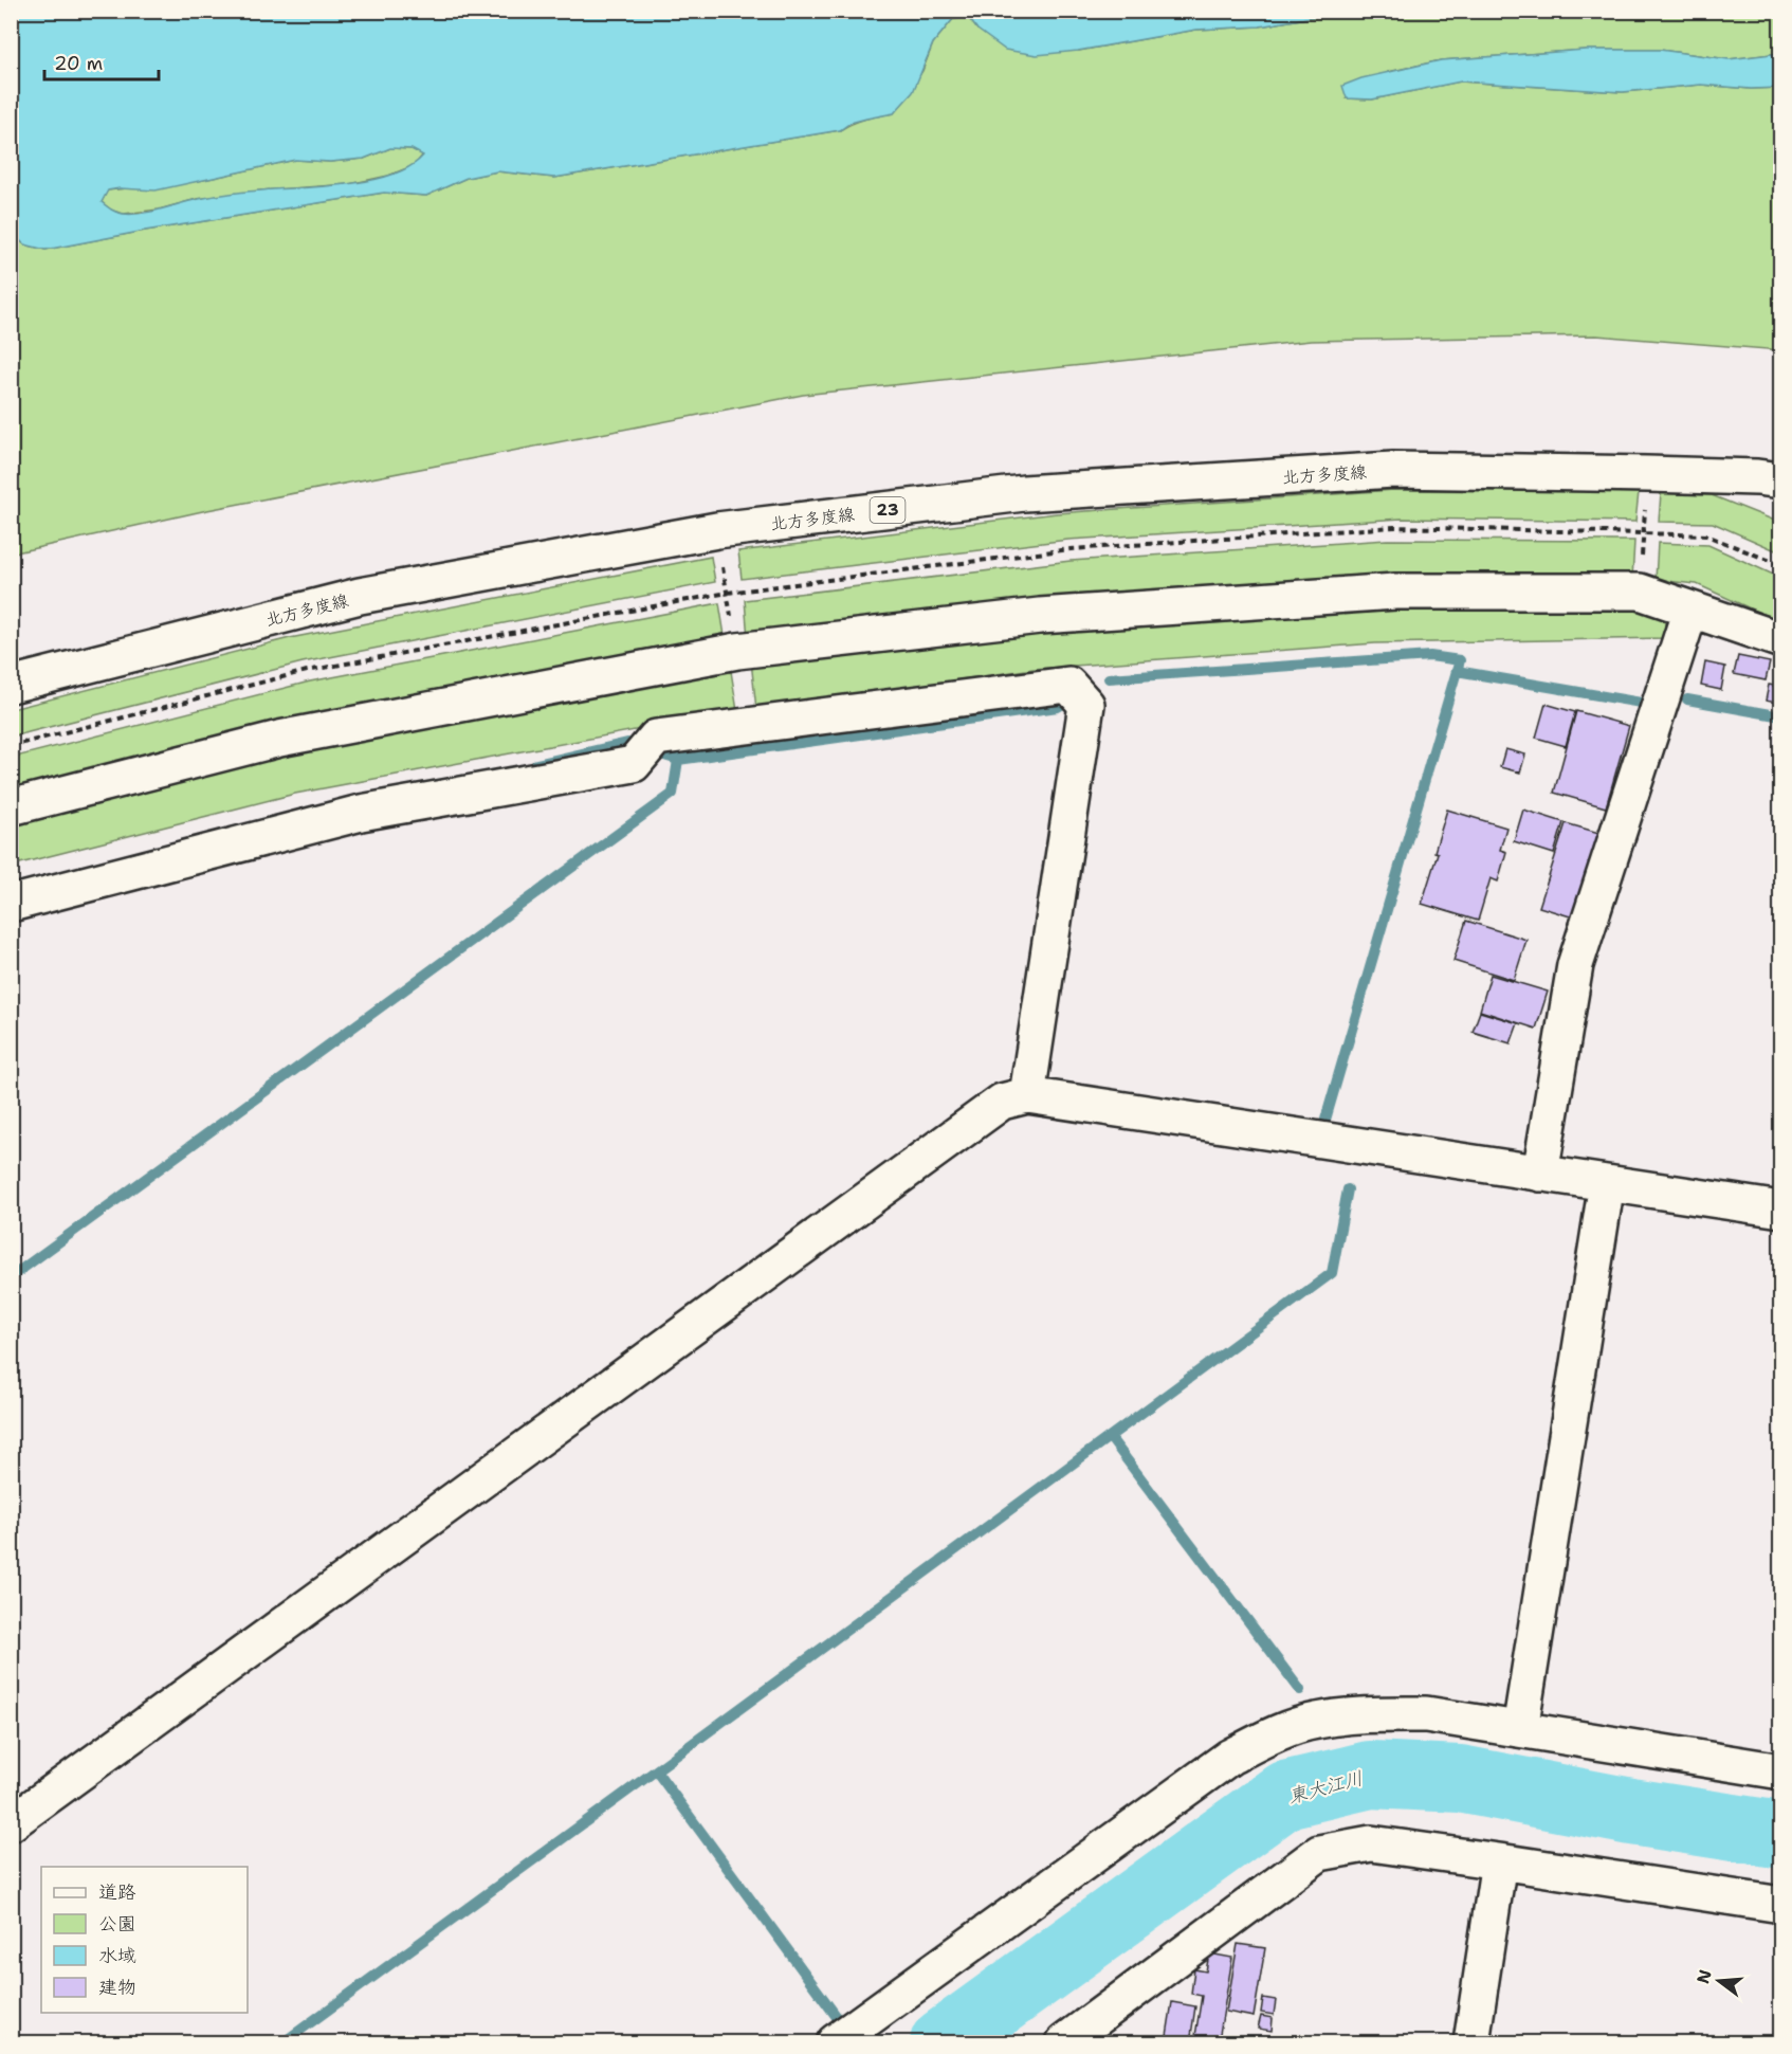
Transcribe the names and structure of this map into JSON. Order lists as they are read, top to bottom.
{
  "streets": {
    "street": ["北方多度線", "23"]
  },
  "water": ["東大江川"],
  "legend": [
    "道路",
    "公園",
    "水域",
    "建物"
  ],
  "scale_bar": "20 m",
  "north": "left"
}
